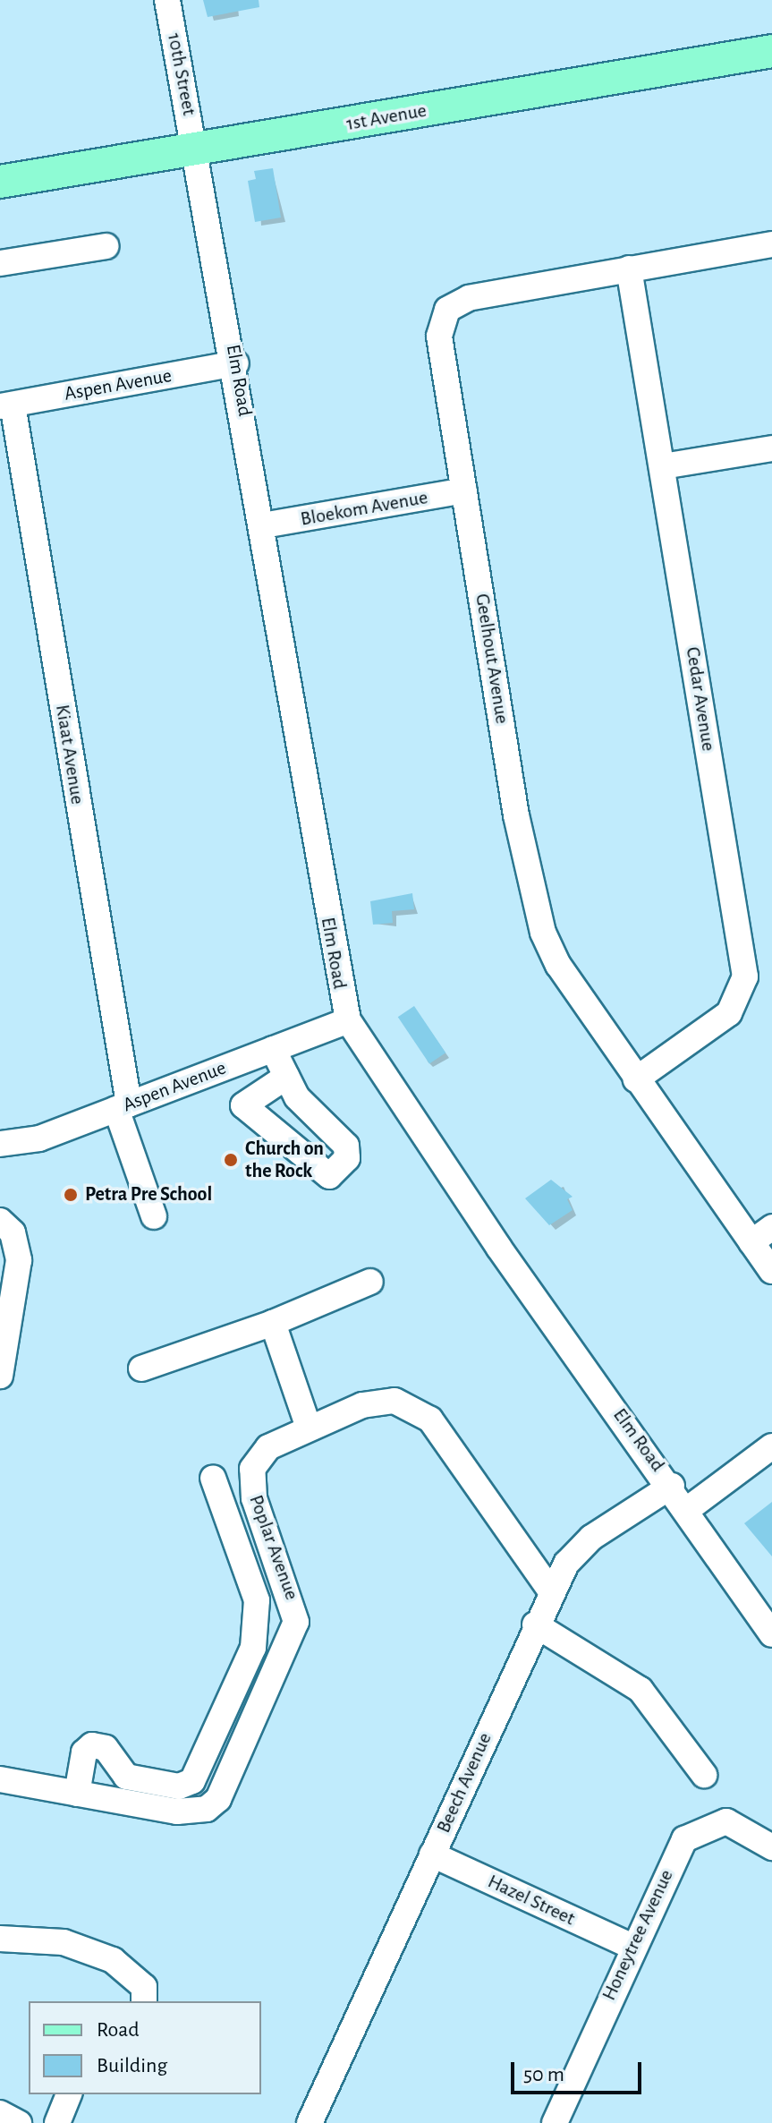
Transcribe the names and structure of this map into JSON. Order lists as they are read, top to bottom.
{
  "streets": {
    "main road": ["1st Avenue"],
    "street": [
      "10th Street",
      "Elm Road",
      "Aspen Avenue",
      "Bloekom Avenue",
      "Geelhout Avenue",
      "Cedar Avenue",
      "Kiaat Avenue",
      "Poplar Avenue",
      "Beech Avenue",
      "Hazel Street",
      "Honeytree Avenue"
    ]
  },
  "crossings": [
    ["10th Street", "1st Avenue"],
    ["10th Street", "Elm Road"],
    ["1st Avenue", "Elm Road"],
    ["Elm Road", "Aspen Avenue"],
    ["Elm Road", "Bloekom Avenue"],
    ["Elm Road", "Beech Avenue"],
    ["Aspen Avenue", "Kiaat Avenue"],
    ["Bloekom Avenue", "Geelhout Avenue"],
    ["Geelhout Avenue", "Cedar Avenue"],
    ["Poplar Avenue", "Beech Avenue"],
    ["Beech Avenue", "Hazel Street"],
    ["Hazel Street", "Honeytree Avenue"]
  ],
  "places": ["Church on the Rock", "Petra Pre School"],
  "legend": ["Road", "Building"],
  "scale_bar": "50 m"
}
